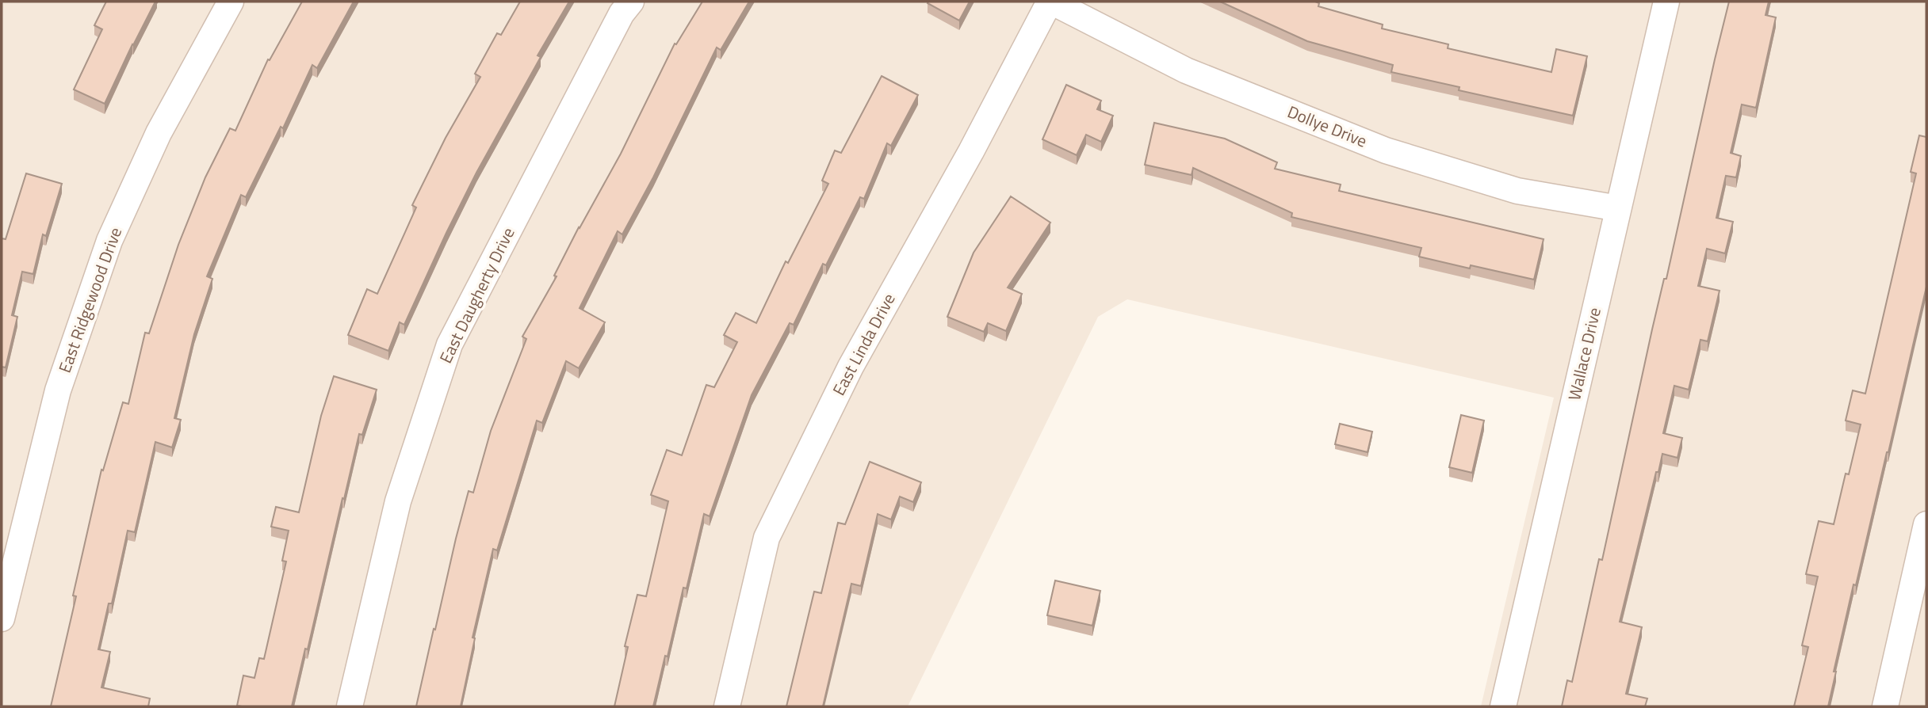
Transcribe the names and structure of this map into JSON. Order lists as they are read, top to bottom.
{
  "streets": {
    "street": [
      "Dollye Drive",
      "East Daugherty Drive",
      "East Ridgewood Drive",
      "East Linda Drive",
      "Wallace Drive"
    ]
  },
  "crossings": [
    ["Dollye Drive", "East Linda Drive"],
    ["Dollye Drive", "Wallace Drive"]
  ]
}
